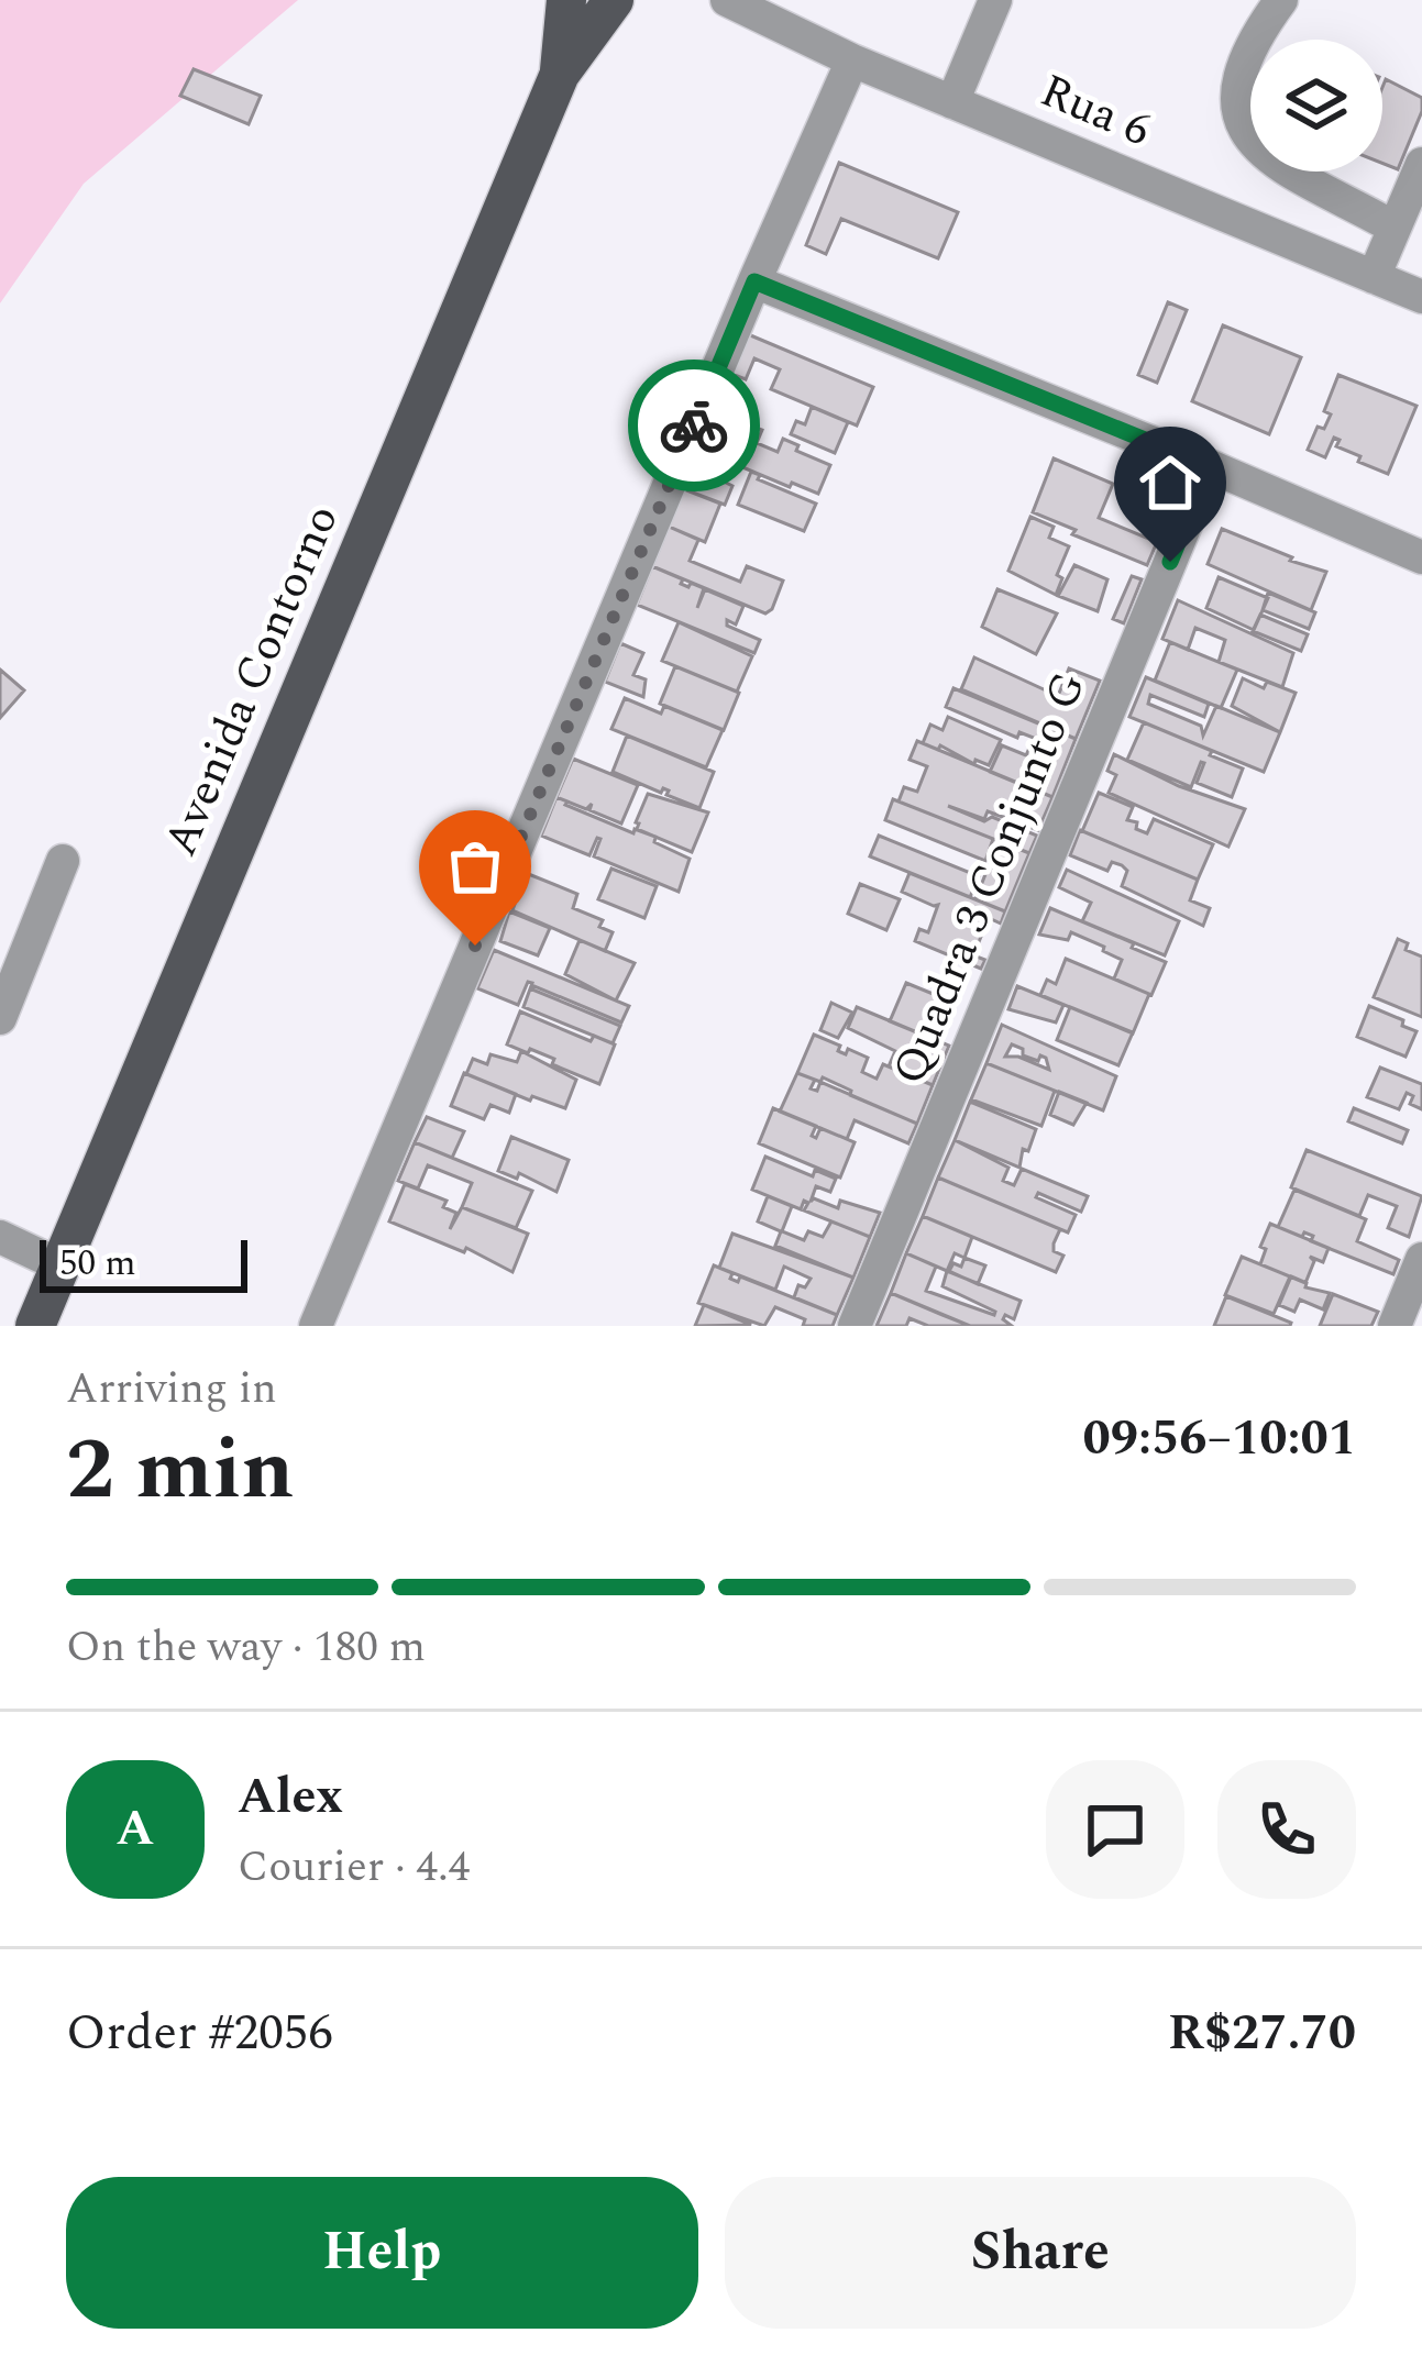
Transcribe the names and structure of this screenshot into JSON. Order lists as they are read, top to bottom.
{
  "streets": {
    "main road": ["Avenida Contorno"],
    "street": ["Rua 6", "Quadra 3 Conjunto G"]
  },
  "scale_bar": "50 m",
  "page": {
    "scale": "50 m",
    "heading": ["2 min", "Arriving in", "09:56–10:01"],
    "panel": [
      "Alex",
      "Courier · 4.4",
      "Order #2056",
      "R$27.70"
    ],
    "bar": "On the way · 180 m",
    "round": "A",
    "buttons": ["Help", "Share"]
  }
}
